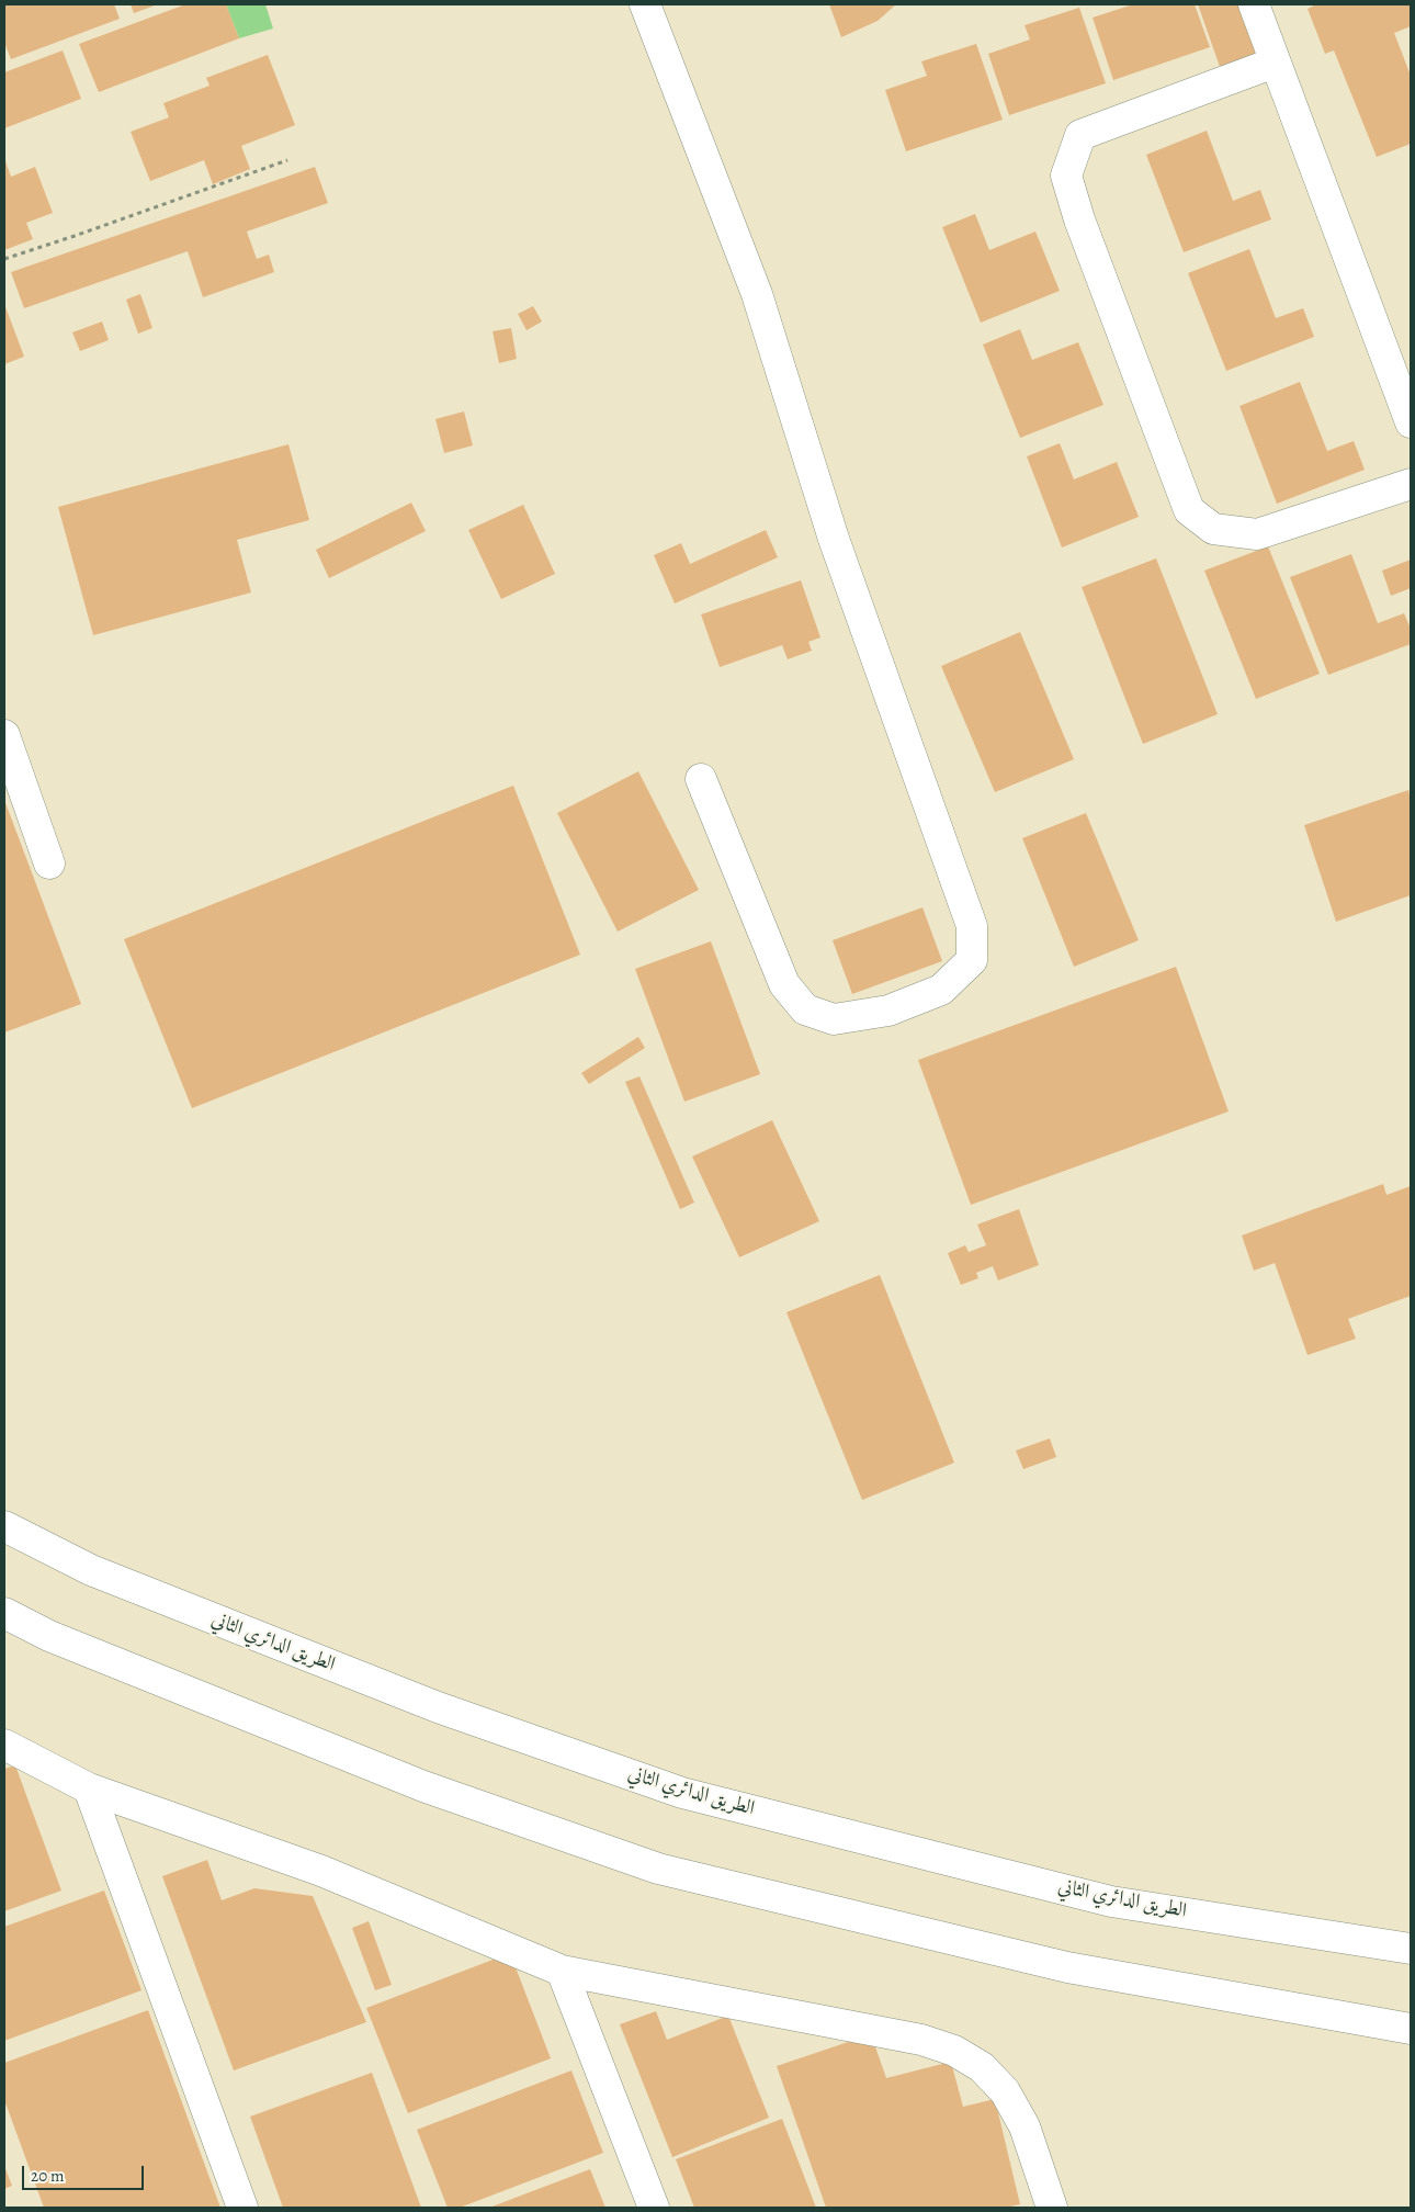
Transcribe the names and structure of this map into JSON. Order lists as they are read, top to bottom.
{
  "streets": {
    "main road": ["الطريق الدائري الثاني"]
  },
  "scale_bar": "20 m"
}
